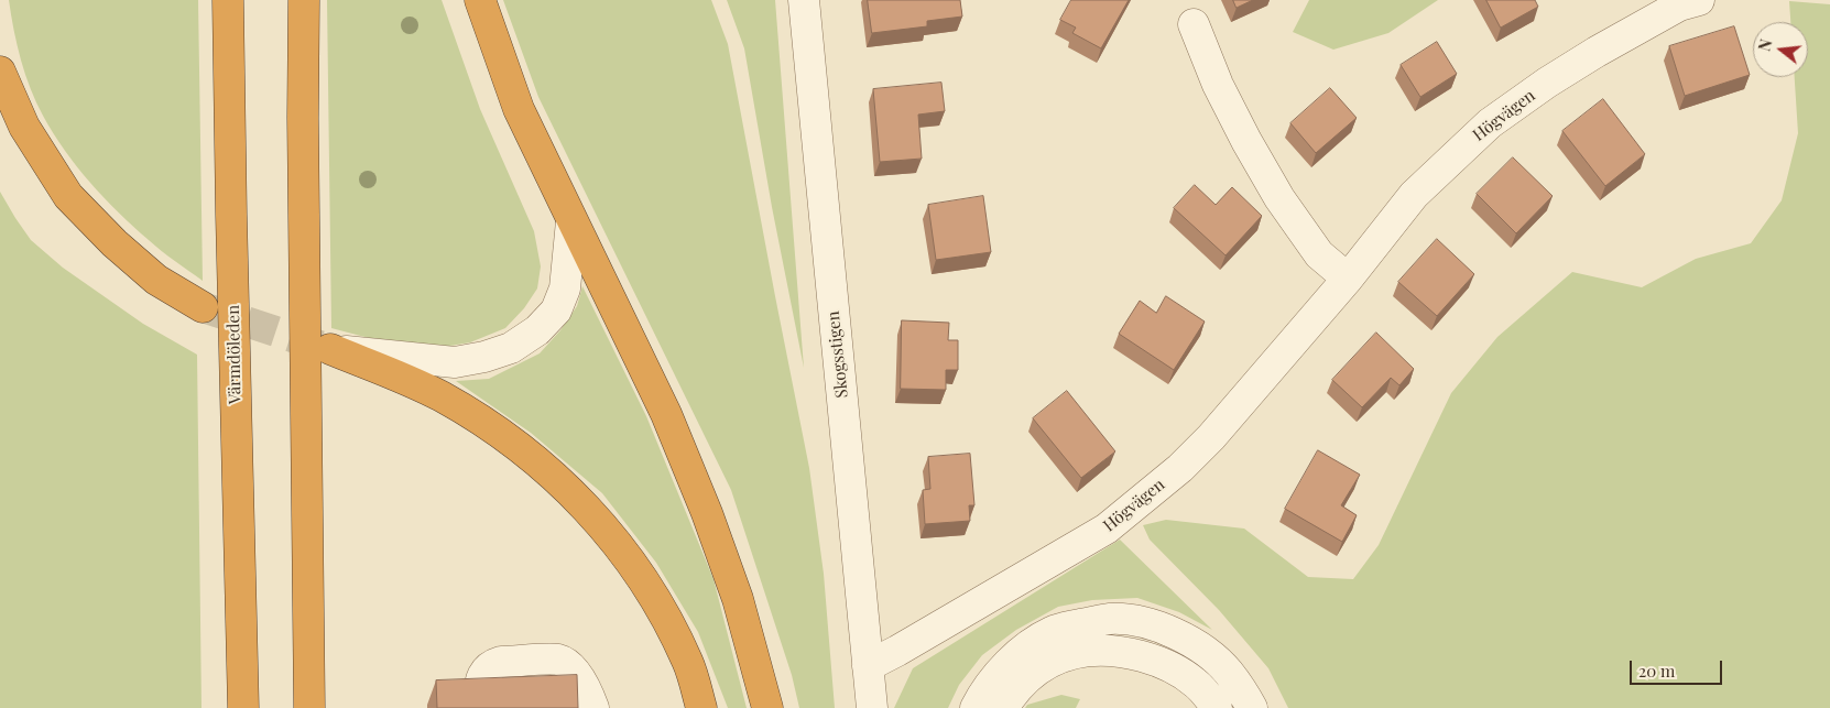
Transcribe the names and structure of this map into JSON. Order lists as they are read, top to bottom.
{
  "streets": {
    "highway": ["Värmdöleden"],
    "street": ["Högvägen", "Skogsstigen"]
  },
  "crossings": [
    ["Högvägen", "Skogsstigen"]
  ],
  "scale_bar": "20 m",
  "north": "left"
}
